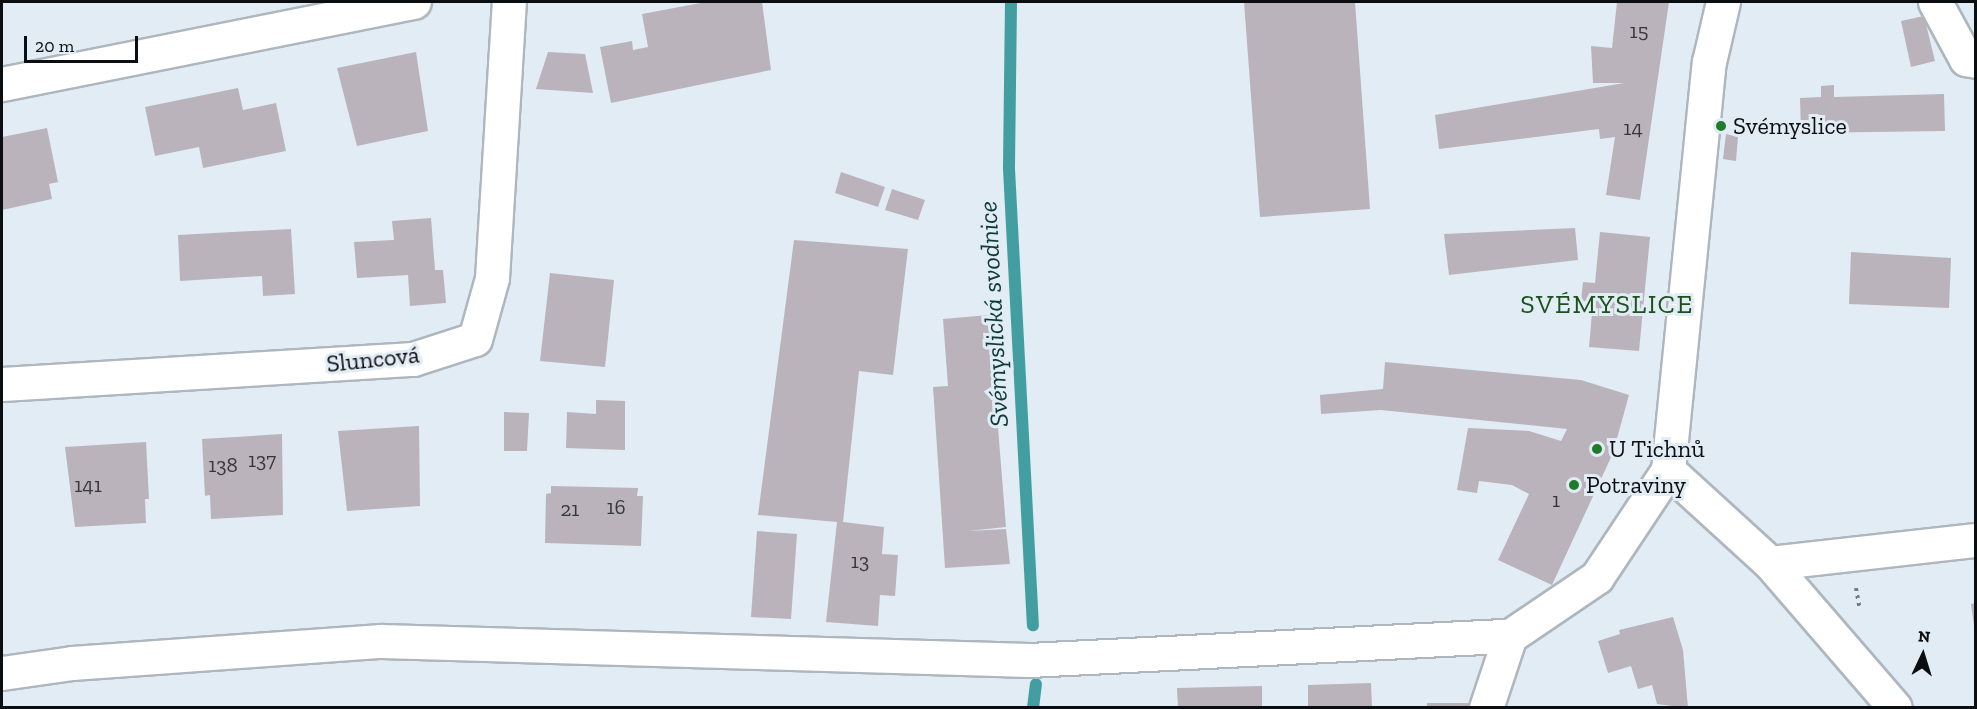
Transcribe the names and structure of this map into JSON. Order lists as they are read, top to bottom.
{
  "streets": {
    "street": ["Sluncová"]
  },
  "districts": ["SVÉMYSLICE"],
  "water": ["Svémyslická svodnice"],
  "places": ["Svémyslice", "U Tichnů", "Potraviny"],
  "house_numbers": [
    "15",
    "14",
    "137",
    "138",
    "141",
    "1",
    "16",
    "21",
    "13"
  ],
  "scale_bar": "20 m",
  "north": "top"
}
